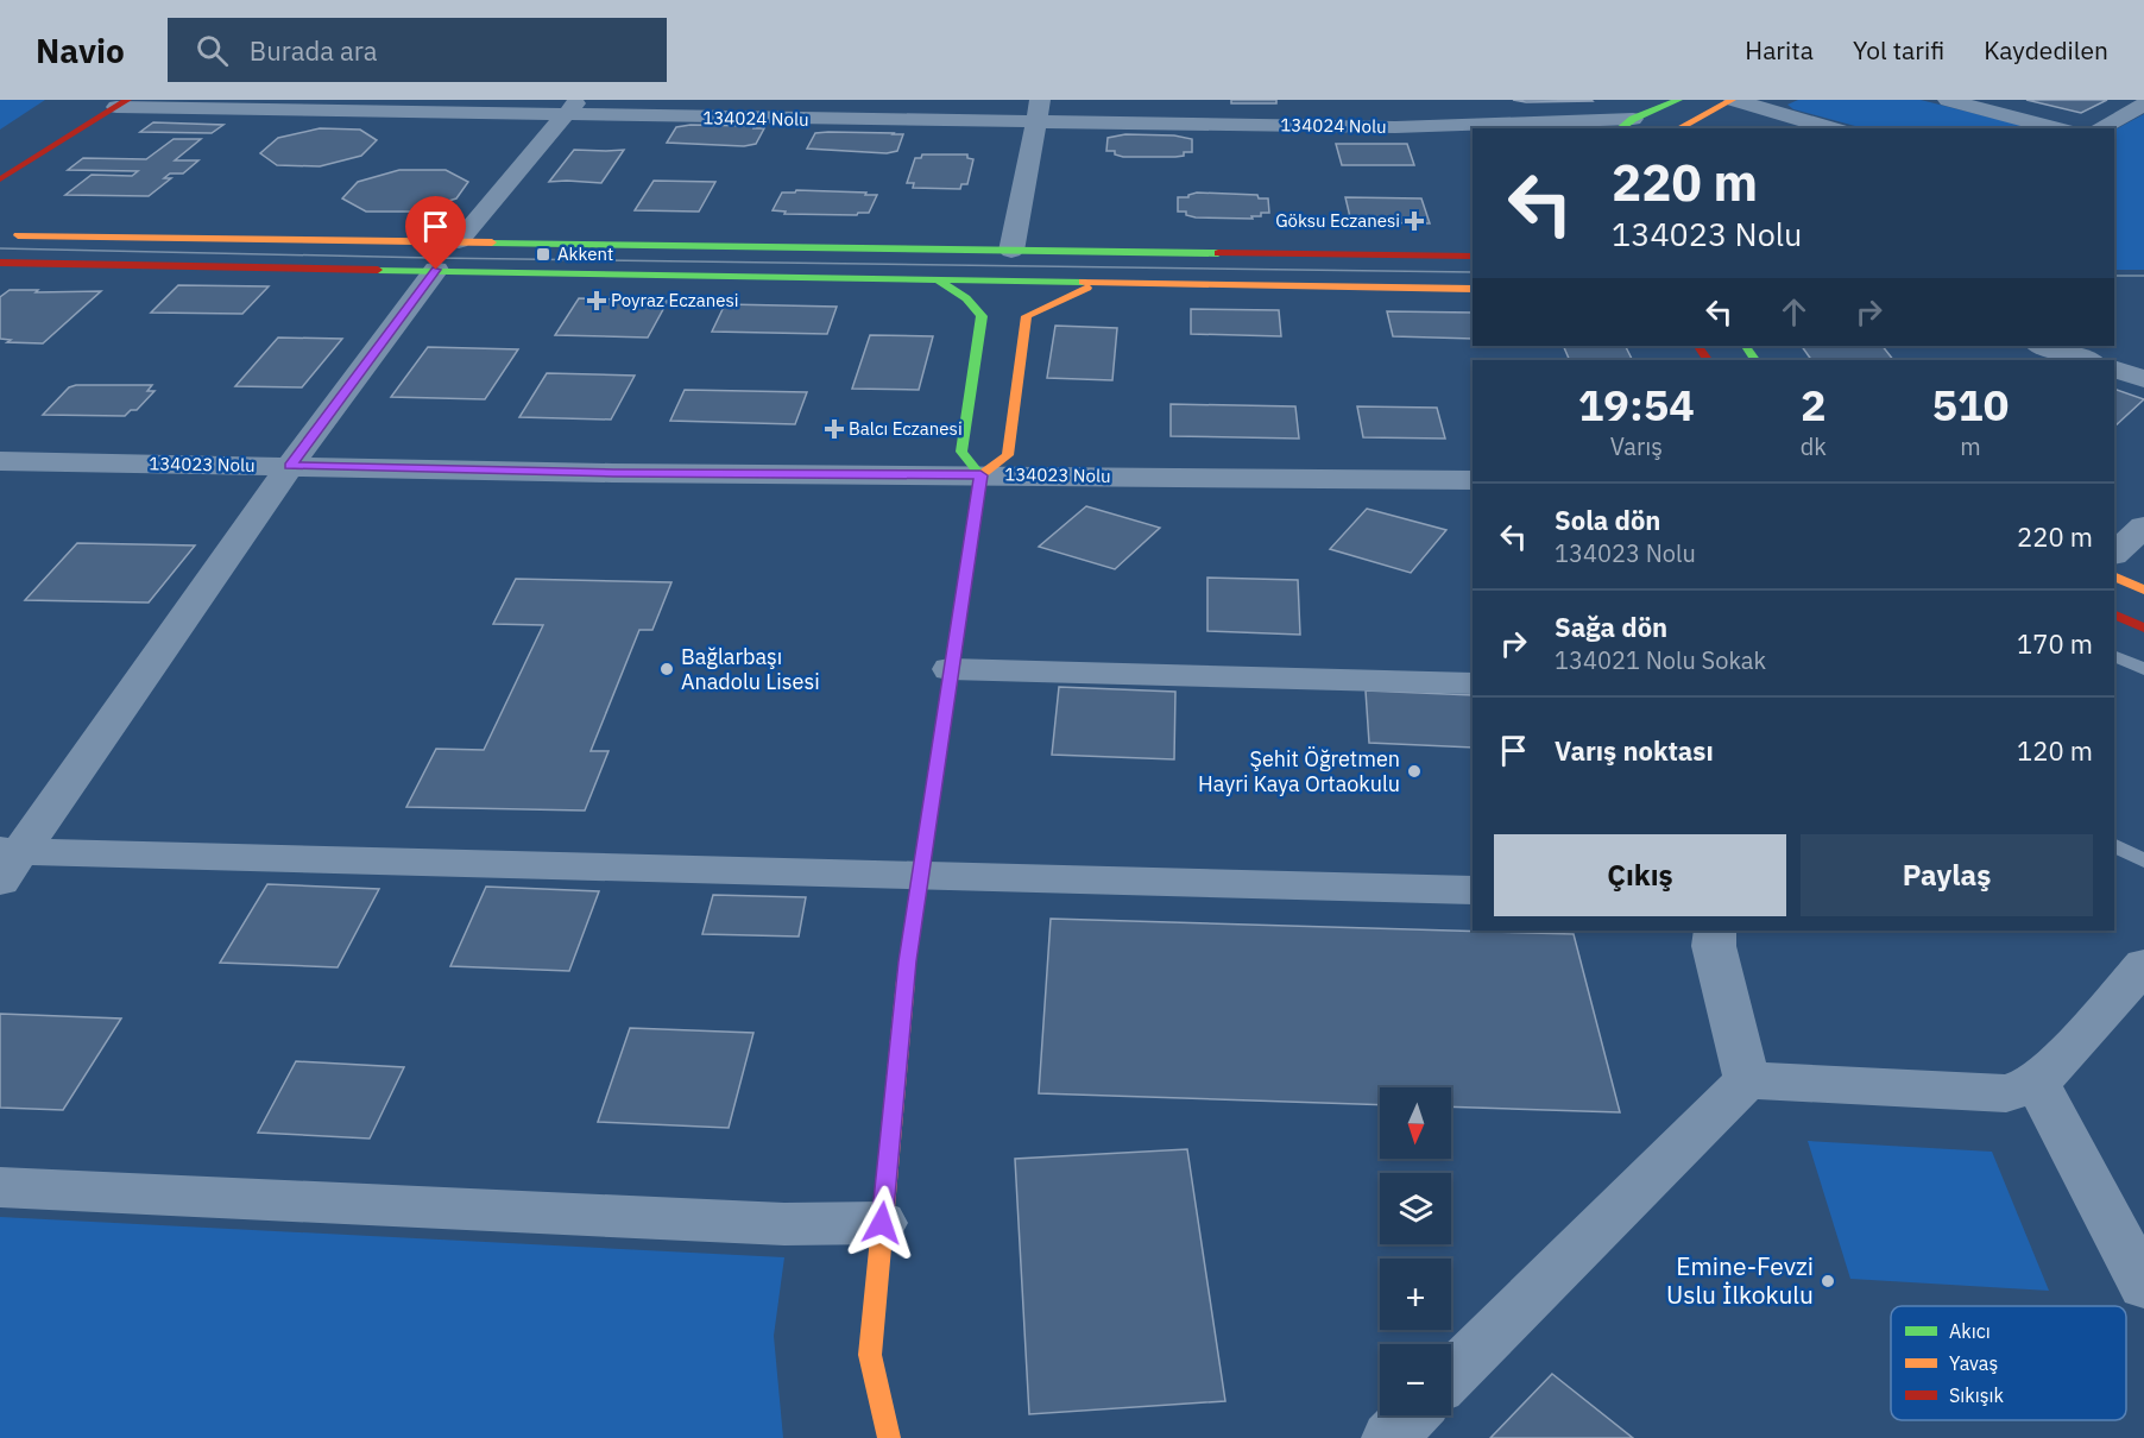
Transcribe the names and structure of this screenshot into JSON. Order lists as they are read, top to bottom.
{
  "streets": {
    "street": ["134024 Nolu", "134023 Nolu"]
  },
  "places": {
    "health": ["Göksu Eczanesi", "Poyraz Eczanesi", "Balcı Eczanesi"],
    "transit": ["Akkent"],
    "other": ["Bağlarbaşı Anadolu Lisesi", "Şehit Öğretmen Hayri Kaya Ortaokulu", "Emine-Fevzi Uslu İlkokulu"]
  },
  "legend": ["Akıcı", "Yavaş", "Sıkışık"],
  "north": "bottom",
  "page": {
    "header": "Navio",
    "search": "Burada ara",
    "nav": ["Harita", "Yol tarifi", "Kaydedilen"],
    "turn": ["220 m", "134023 Nolu"],
    "eta": [
      "19:54",
      "Varış",
      "2",
      "dk",
      "510",
      "m"
    ],
    "list": [
      {
        "name": "Sola dön",
        "note": "134023 Nolu",
        "value": "220 m"
      },
      {
        "name": "Sağa dön",
        "note": "134021 Nolu Sokak",
        "value": "170 m"
      },
      {
        "name": "Varış noktası",
        "value": "120 m"
      }
    ],
    "buttons": ["Çıkış", "Paylaş"],
    "map_buttons": ["+", "−"]
  }
}
